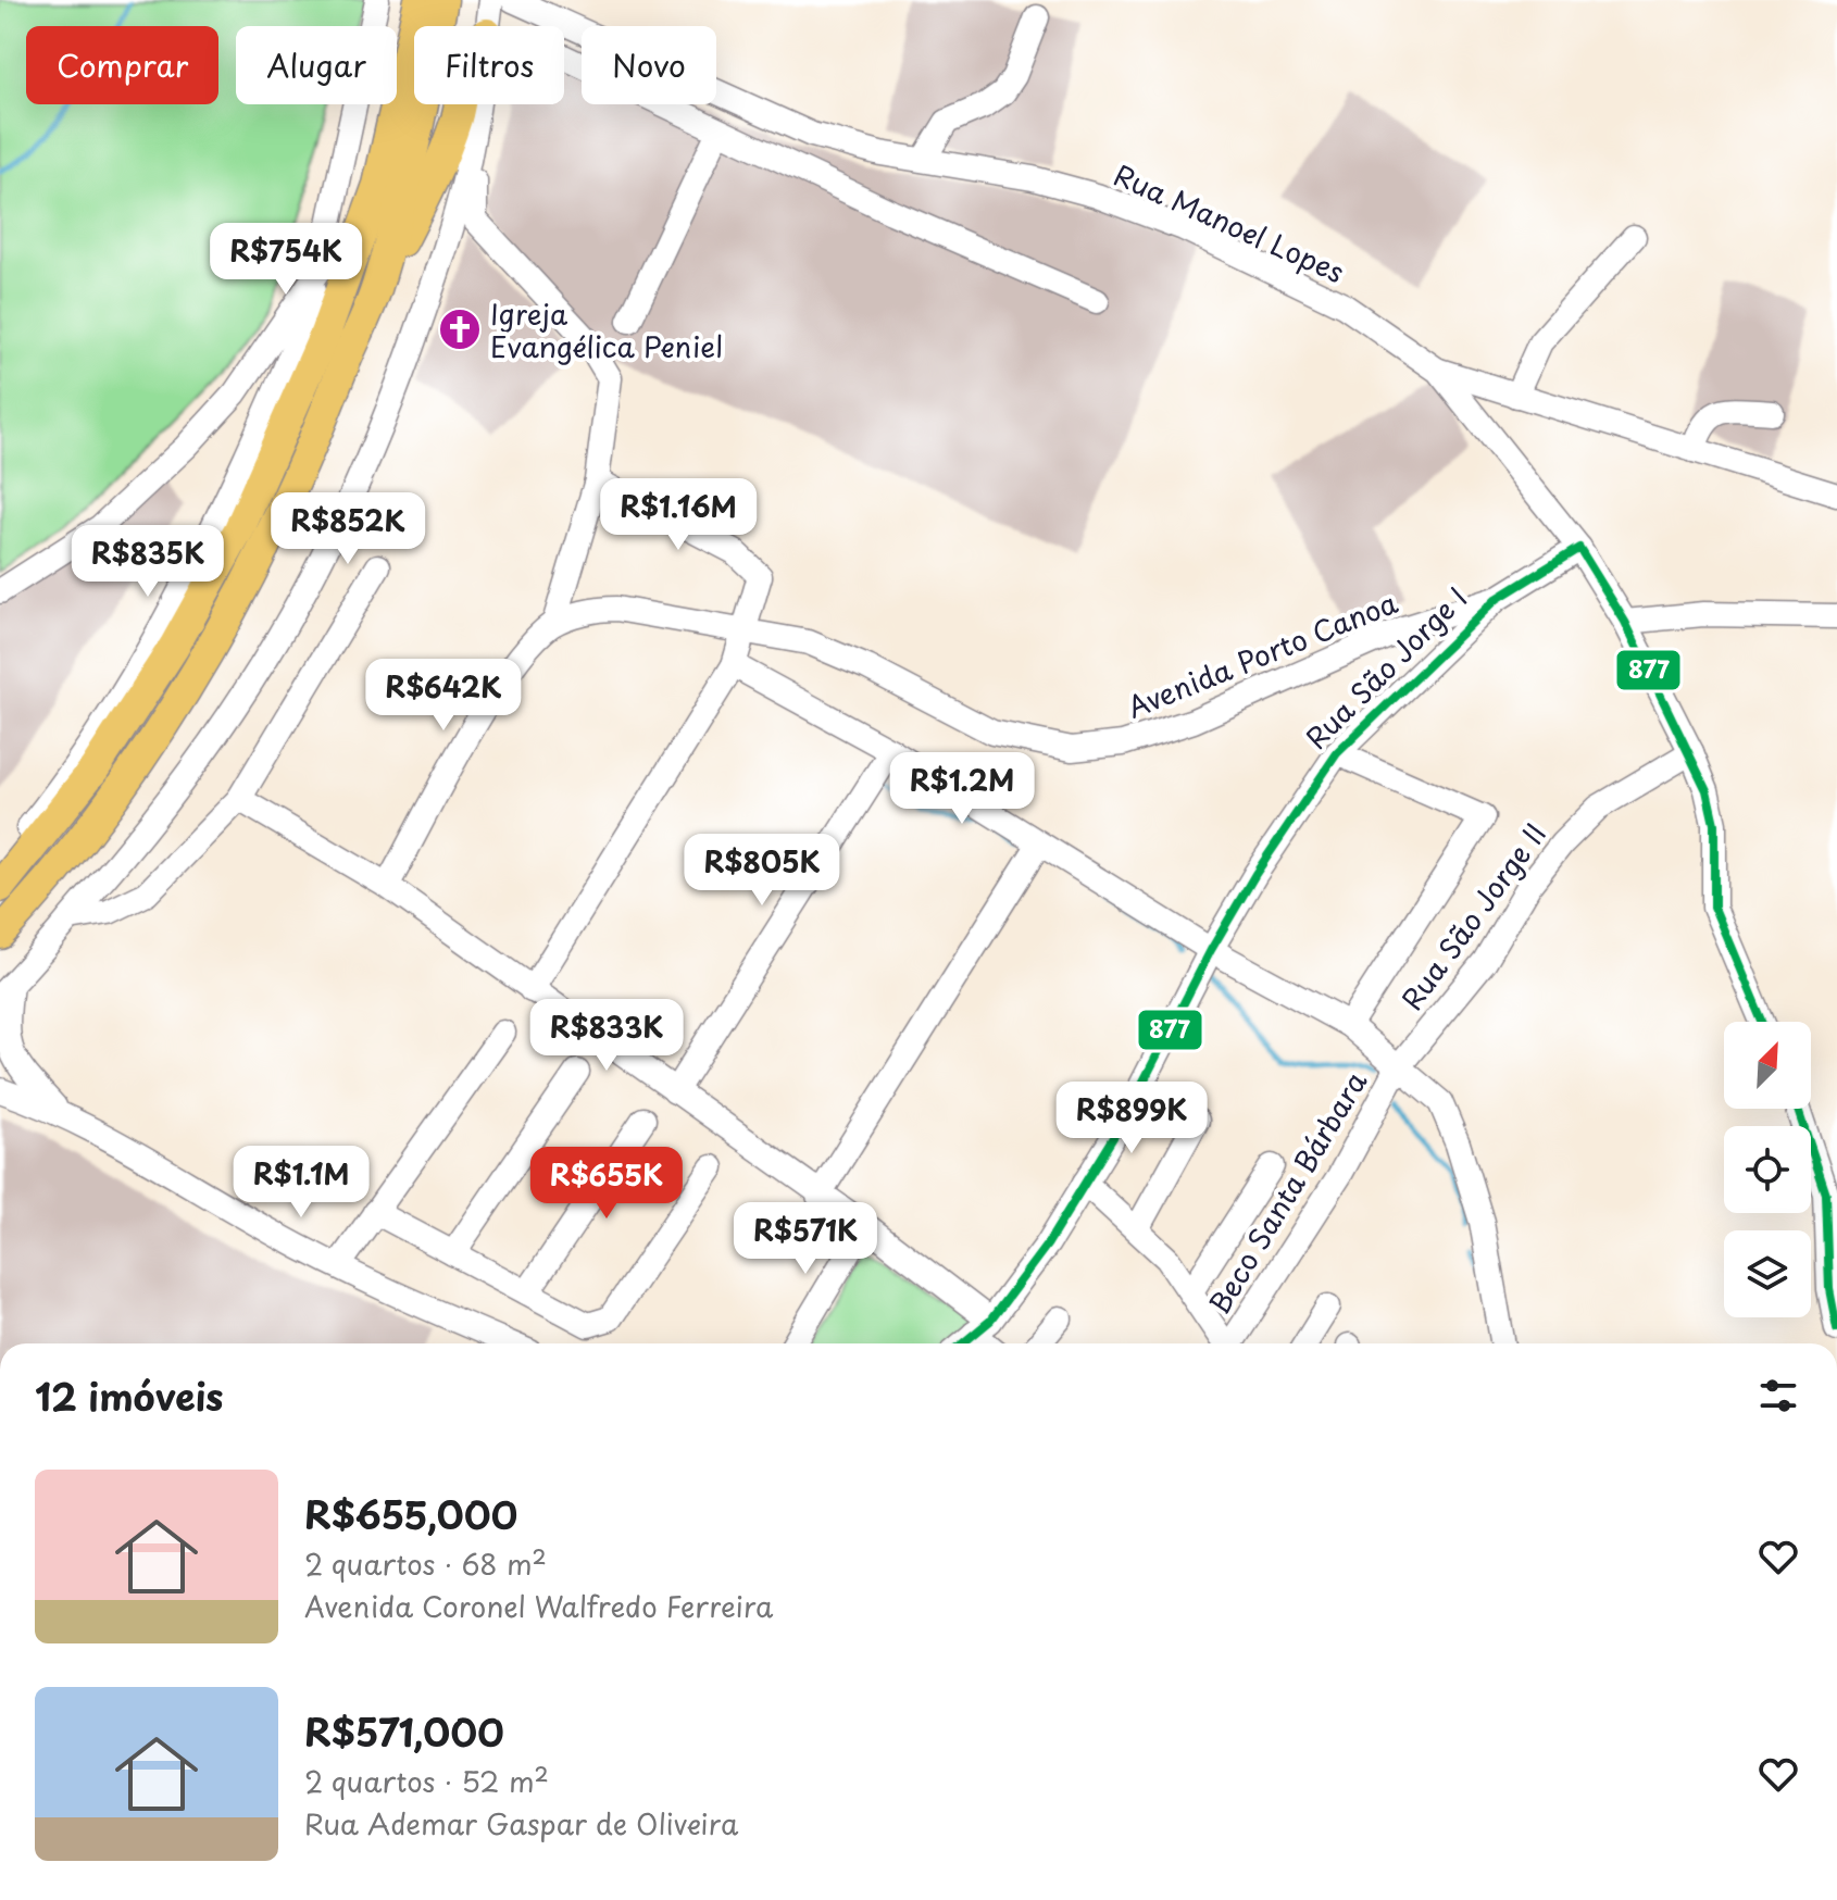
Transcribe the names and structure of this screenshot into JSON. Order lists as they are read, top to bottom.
{
  "streets": {
    "street": [
      "Rua Manoel Lopes",
      "Avenida Porto Canoa",
      "Rua São Jorge I",
      "Rua São Jorge II",
      "Beco Santa Bárbara"
    ]
  },
  "crossings": [
    ["Rua Manoel Lopes", "Rua São Jorge I"],
    ["Rua Manoel Lopes", "Rua São Jorge II"],
    ["Avenida Porto Canoa", "Rua São Jorge I"],
    ["Rua São Jorge II", "Beco Santa Bárbara"]
  ],
  "places": {
    "church": ["Igreja Evangélica Peniel"]
  },
  "lines": ["transit line 877"],
  "north": "top right",
  "page": {
    "chip": [
      "Comprar",
      "Alugar",
      "Filtros",
      "Novo"
    ],
    "price": [
      "R$754K",
      "R$1.16M",
      "R$852K",
      "R$835K",
      "R$642K",
      "R$1.2M",
      "R$805K",
      "R$833K",
      "R$899K",
      "R$1.1M",
      "R$655K",
      "R$571K"
    ],
    "heading": "12 imóveis",
    "list": [
      {
        "name": "R$655,000",
        "note": "2 quartos · 68 m² · Avenida Coronel Walfredo Ferreira"
      },
      {
        "name": "R$571,000",
        "note": "2 quartos · 52 m² · Rua Ademar Gaspar de Oliveira"
      }
    ]
  }
}
